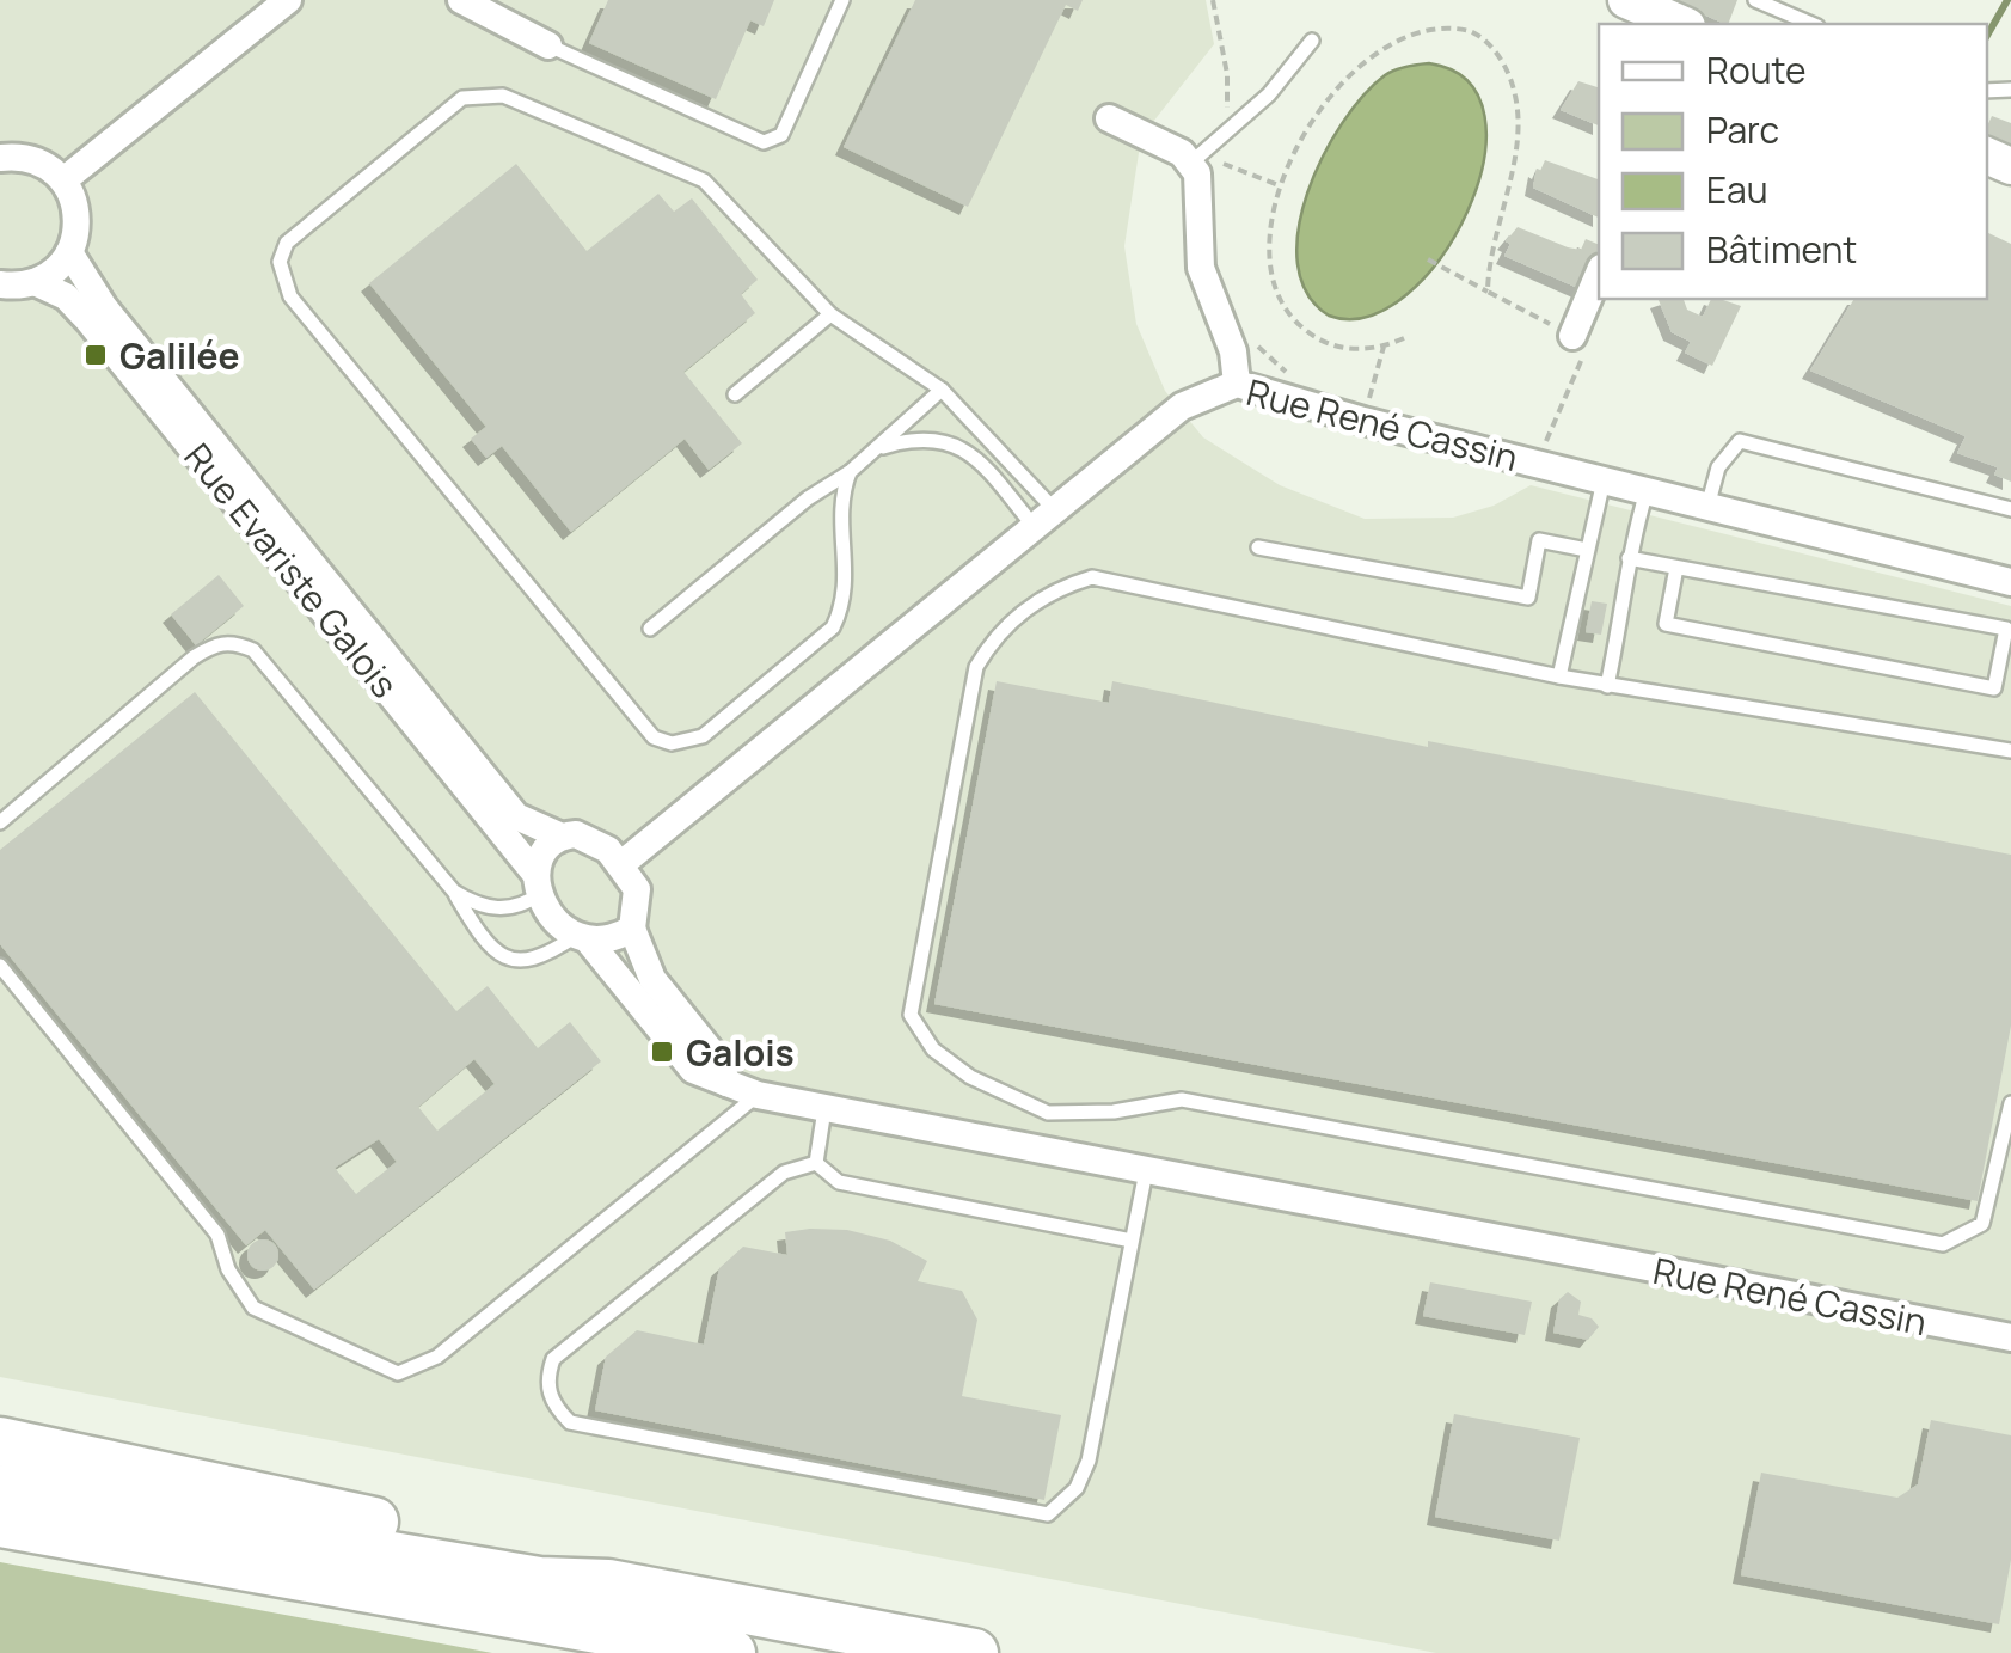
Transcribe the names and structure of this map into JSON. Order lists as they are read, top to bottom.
{
  "streets": {
    "street": ["Rue René Cassin", "Rue Evariste Galois"]
  },
  "crossings": [
    ["Rue René Cassin", "Rue Evariste Galois"]
  ],
  "places": {
    "transit": ["Galilée", "Galois"]
  },
  "legend": [
    "Route",
    "Parc",
    "Eau",
    "Bâtiment"
  ]
}
